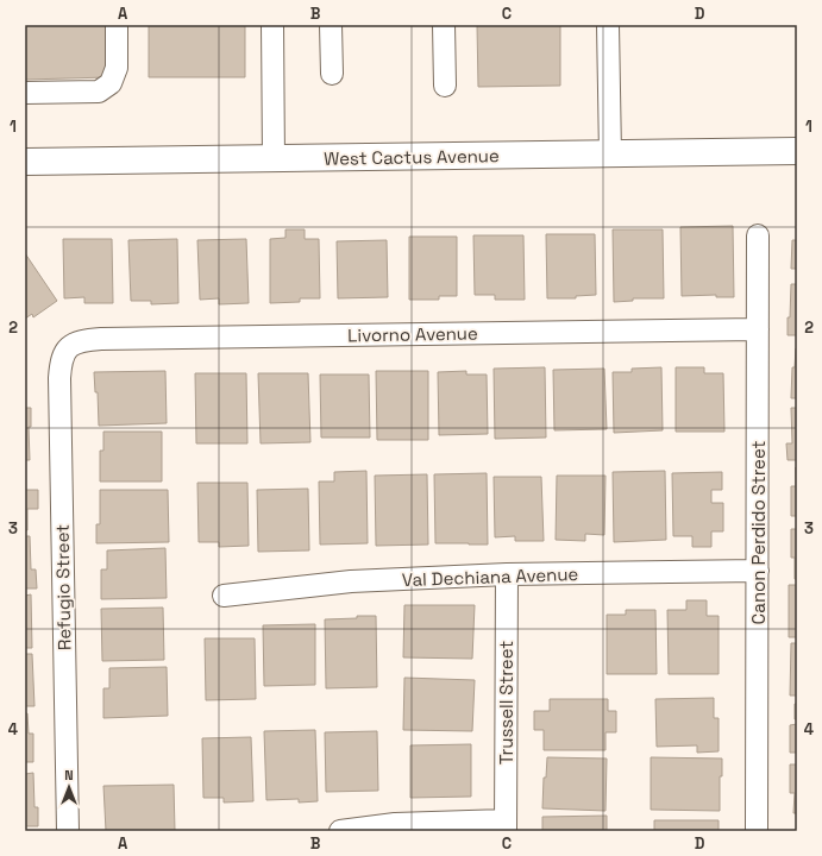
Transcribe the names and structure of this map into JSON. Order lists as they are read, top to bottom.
{
  "streets": {
    "main road": ["West Cactus Avenue"],
    "street": [
      "Livorno Avenue",
      "Canon Perdido Street",
      "Val Dechiana Avenue",
      "Refugio Street",
      "Trussell Street"
    ]
  },
  "crossings": [
    ["Livorno Avenue", "Canon Perdido Street"],
    ["Livorno Avenue", "Refugio Street"],
    ["Canon Perdido Street", "Val Dechiana Avenue"],
    ["Val Dechiana Avenue", "Trussell Street"]
  ],
  "north": "top",
  "grid": {
    "columns": [
      "A",
      "B",
      "C",
      "D"
    ],
    "rows": [
      "1",
      "2",
      "3",
      "4"
    ]
  }
}
